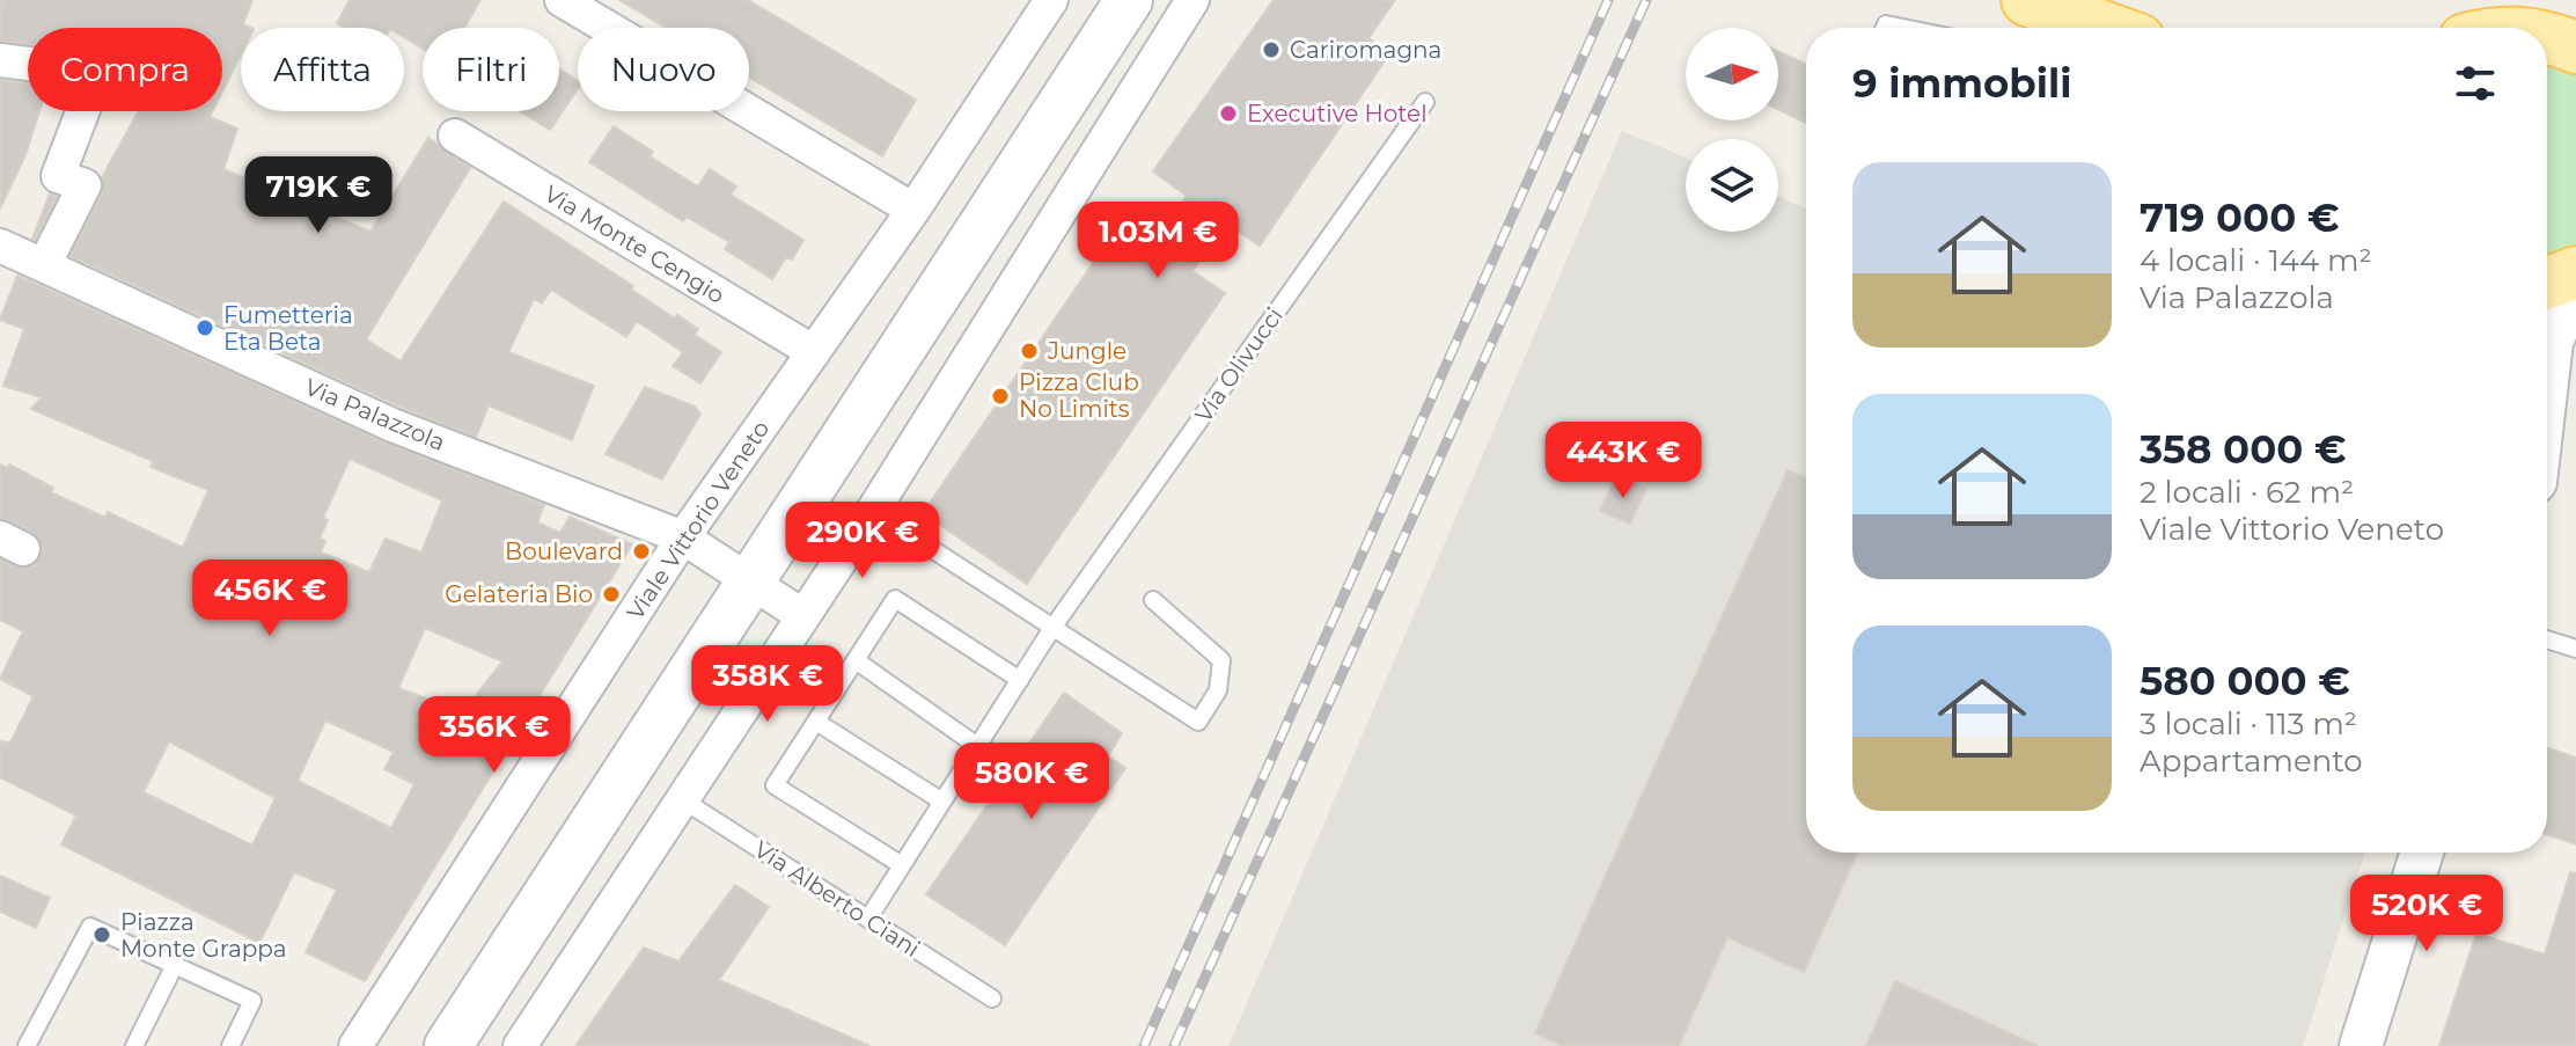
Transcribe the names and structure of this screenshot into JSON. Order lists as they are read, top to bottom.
{
  "streets": {
    "street": ["Via Monte Cengio", "Via Palazzola", "Viale Vittorio Veneto"],
    "lane": ["Via Olivucci", "Via Alberto Ciani"]
  },
  "crossings": [
    ["Via Monte Cengio", "Viale Vittorio Veneto"],
    ["Via Olivucci", "Via Alberto Ciani"],
    ["Via Palazzola", "Viale Vittorio Veneto"]
  ],
  "places": [
    "Cariromagna",
    "Executive Hotel",
    "Fumetteria Eta Beta",
    "Jungle",
    "Pizza Club No Limits",
    "Boulevard",
    "Gelateria Bio",
    "Piazza Monte Grappa"
  ],
  "north": "right",
  "page": {
    "chip": [
      "Compra",
      "Affitta",
      "Filtri",
      "Nuovo"
    ],
    "heading": "9 immobili",
    "list": [
      {
        "name": "719 000 €",
        "note": "4 locali · 144 m² · Via Palazzola"
      },
      {
        "name": "358 000 €",
        "note": "2 locali · 62 m² · Viale Vittorio Veneto"
      },
      {
        "name": "580 000 €",
        "note": "3 locali · 113 m² · Appartamento"
      }
    ],
    "price": [
      "719K €",
      "1.03M €",
      "443K €",
      "290K €",
      "456K €",
      "358K €",
      "356K €",
      "580K €",
      "520K €"
    ]
  }
}
